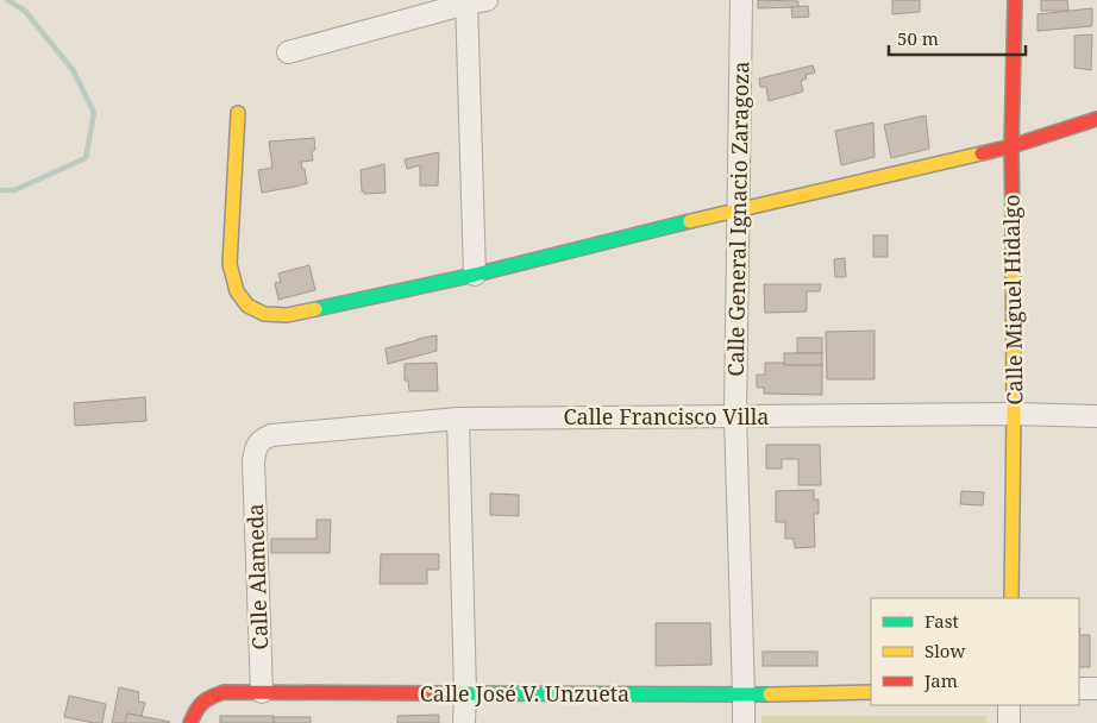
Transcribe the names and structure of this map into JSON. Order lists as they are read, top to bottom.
{
  "streets": {
    "street": [
      "Calle General Ignacio Zaragoza",
      "Calle Miguel Hidalgo",
      "Calle Francisco Villa",
      "Calle Alameda",
      "Calle José V. Unzueta"
    ]
  },
  "crossings": [
    ["Calle General Ignacio Zaragoza", "Calle Francisco Villa"],
    ["Calle General Ignacio Zaragoza", "Calle José V. Unzueta"],
    ["Calle Miguel Hidalgo", "Calle Francisco Villa"],
    ["Calle Francisco Villa", "Calle Alameda"],
    ["Calle Alameda", "Calle José V. Unzueta"]
  ],
  "legend": ["Fast", "Slow", "Jam"],
  "scale_bar": "50 m"
}
